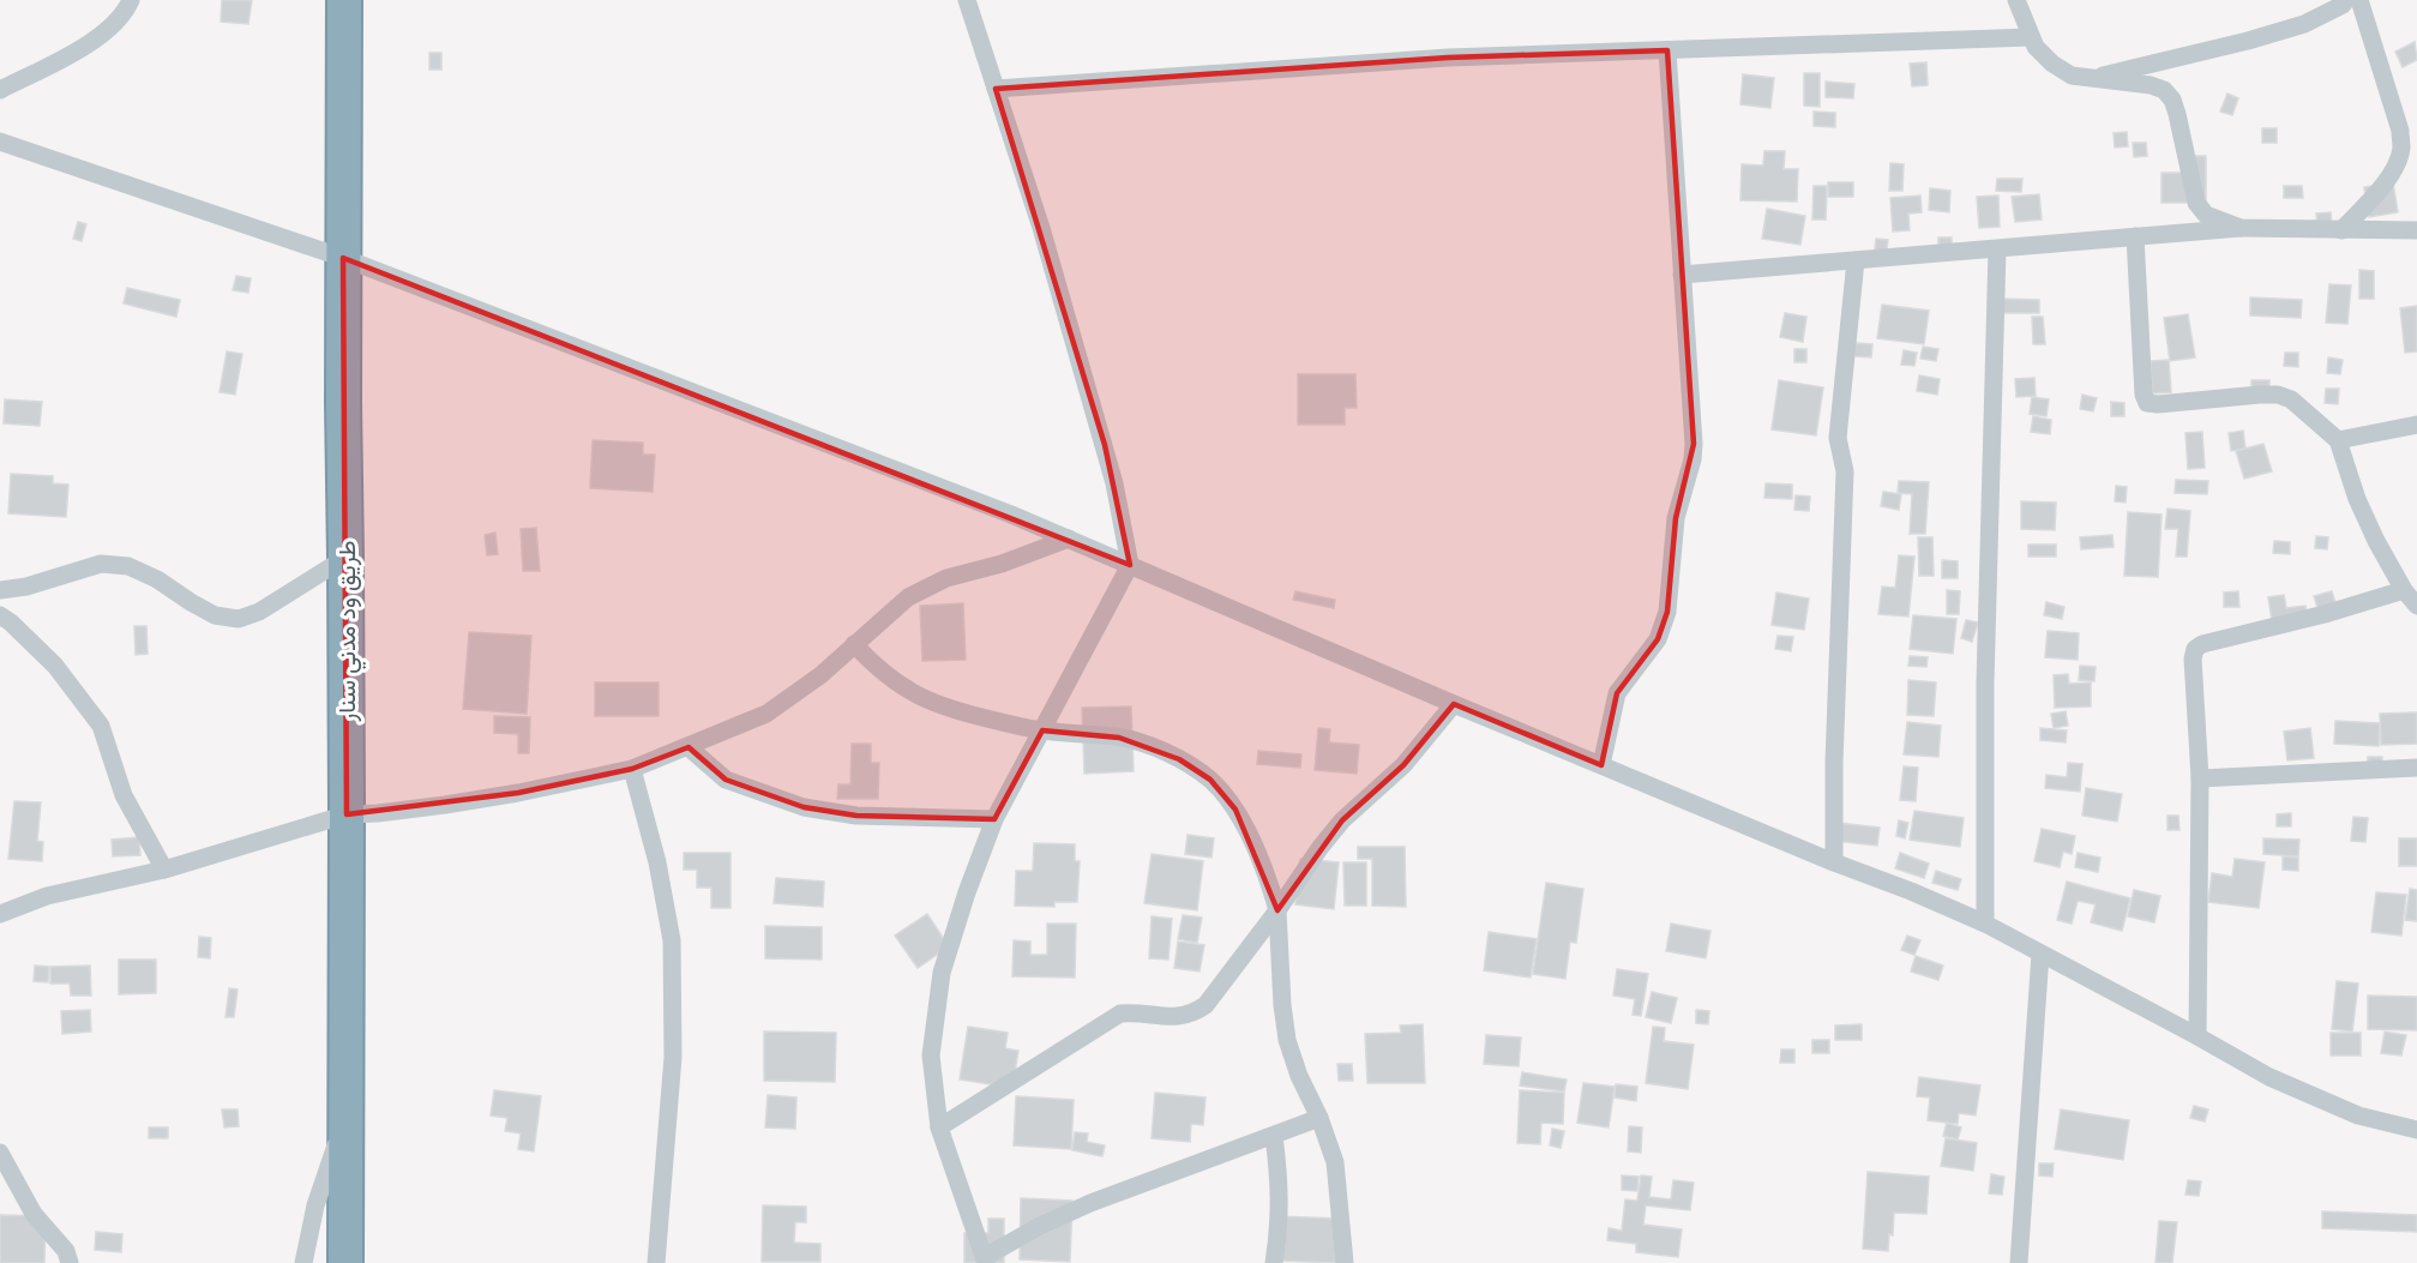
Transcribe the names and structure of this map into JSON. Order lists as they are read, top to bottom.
{
  "streets": {
    "highway": ["طريق ود مدني سنار"]
  }
}
